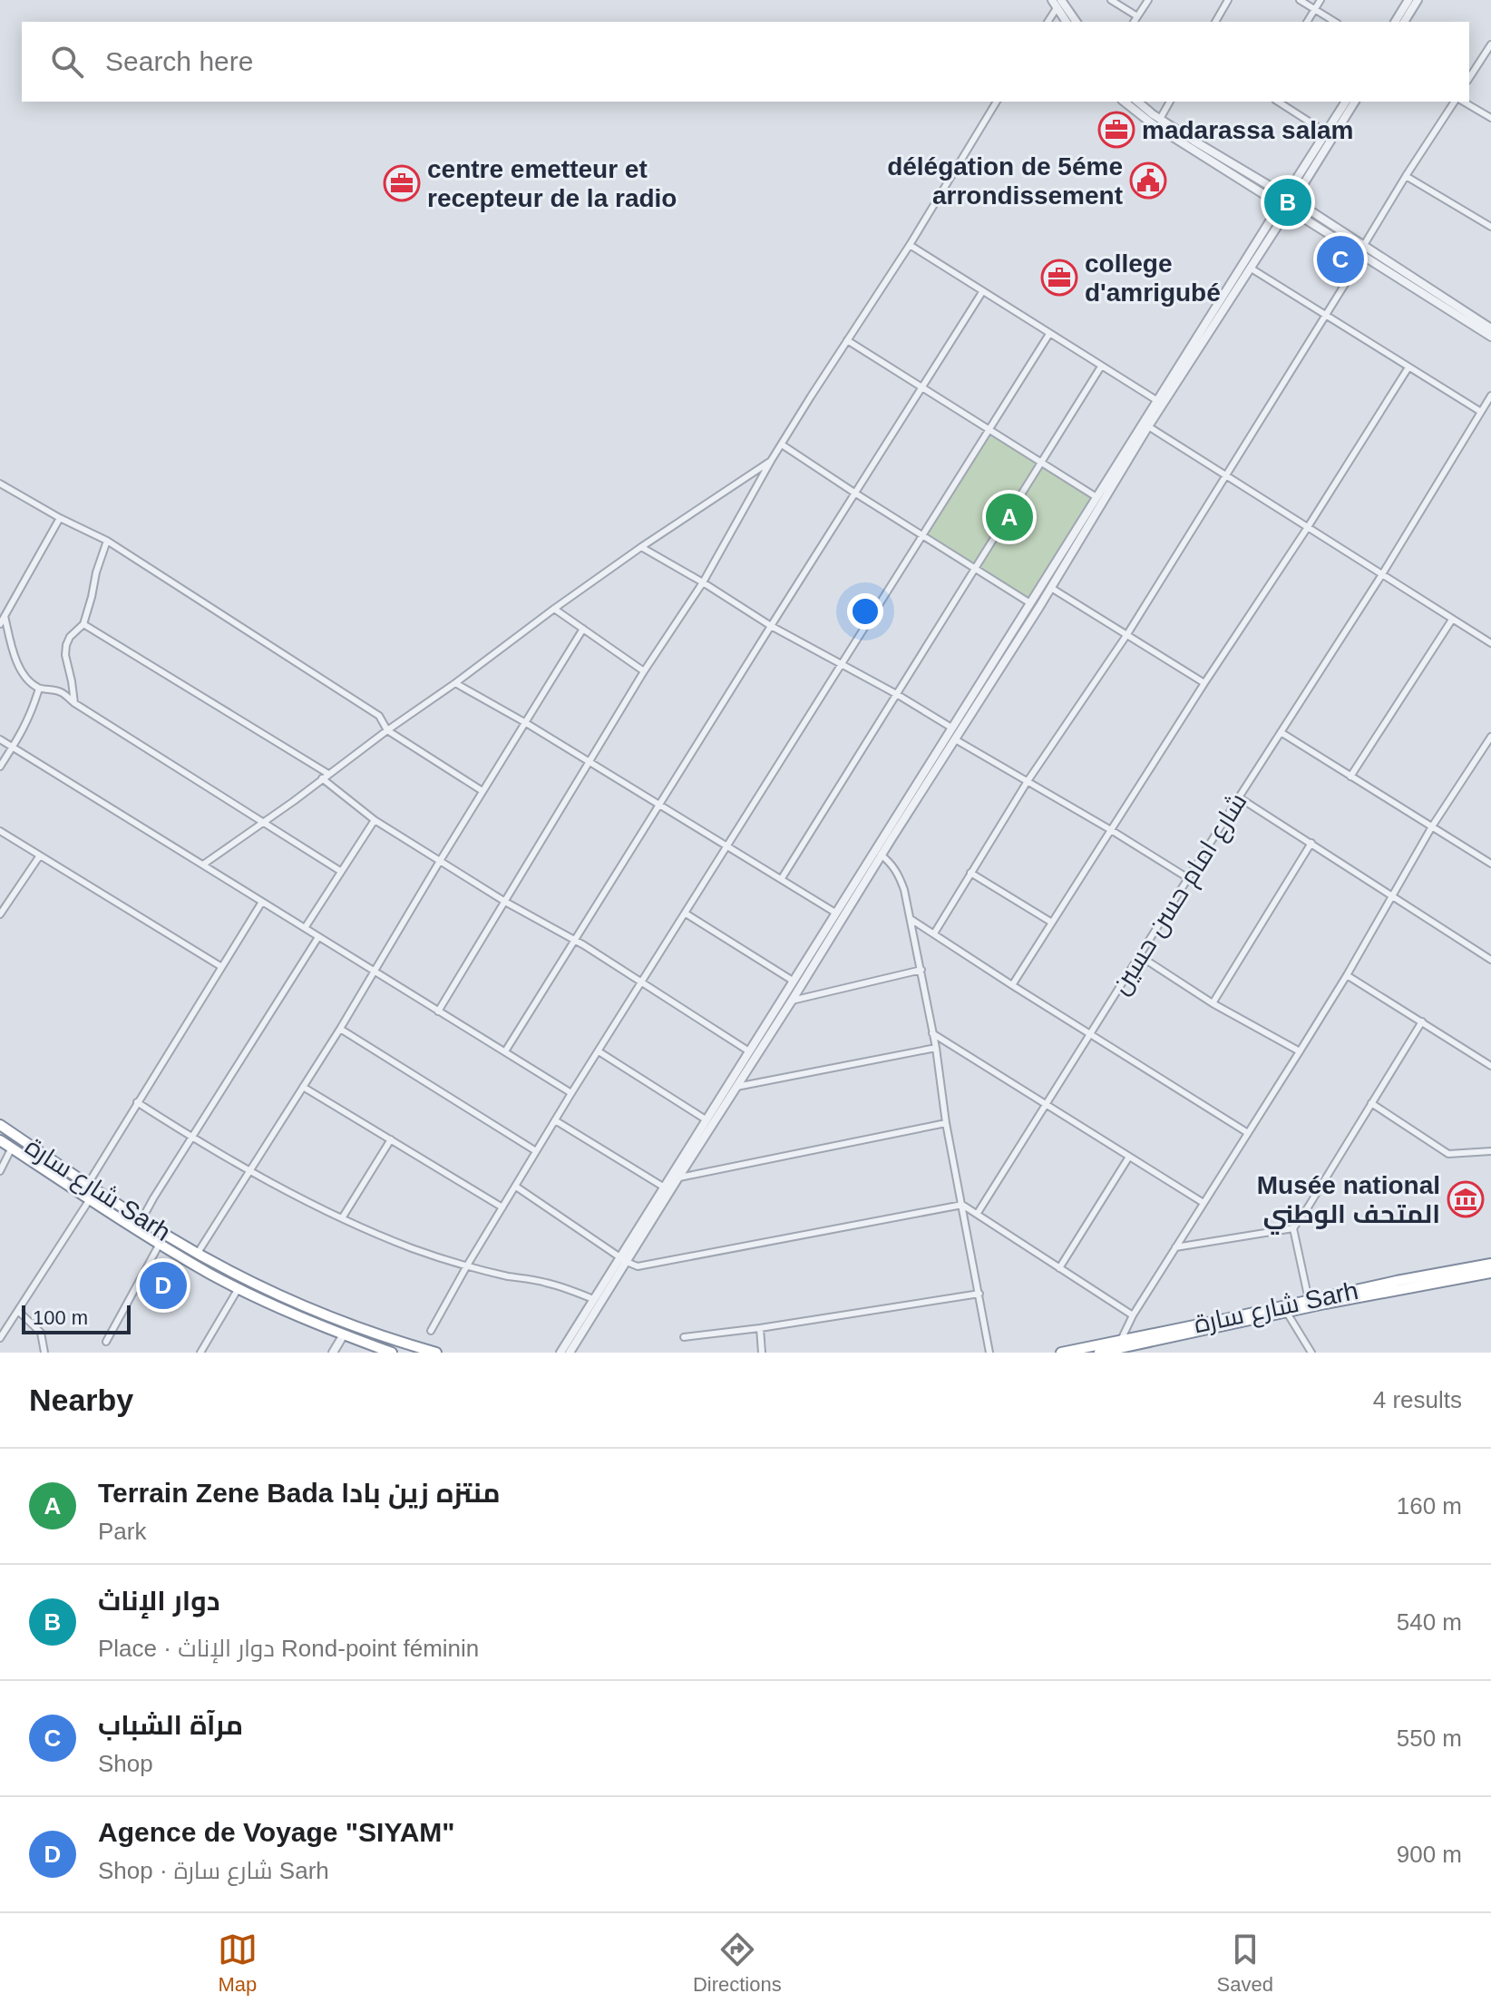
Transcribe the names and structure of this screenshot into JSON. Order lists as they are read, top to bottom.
{
  "streets": {
    "highway": ["شارع سارة Sarh"],
    "street": ["شارع امام حسن حسين"]
  },
  "places": {
    "office": ["madarassa salam", "centre emetteur et recepteur de la radio", "college d'amrigubé"],
    "public building": ["délégation de 5éme arrondissement"],
    "museum": ["Musée national المتحف الوطني"]
  },
  "scale_bar": "100 m",
  "page": {
    "search": "Search here",
    "pins": [
      "B",
      "C",
      "A",
      "D"
    ],
    "scale": "100 m",
    "heading": ["Nearby", "4 results"],
    "list": [
      {
        "mark": "A",
        "name": "Terrain Zene Bada منتزه زين بادا",
        "note": "Park",
        "value": "160 m"
      },
      {
        "mark": "B",
        "name": "دوار الإناث",
        "note": "Place · دوار الإناث Rond-point féminin",
        "value": "540 m"
      },
      {
        "mark": "C",
        "name": "مرآة الشباب",
        "note": "Shop",
        "value": "550 m"
      },
      {
        "mark": "D",
        "name": "Agence de Voyage \"SIYAM\"",
        "note": "Shop · شارع سارة Sarh",
        "value": "900 m"
      }
    ],
    "nav": ["Map", "Directions", "Saved"]
  }
}
